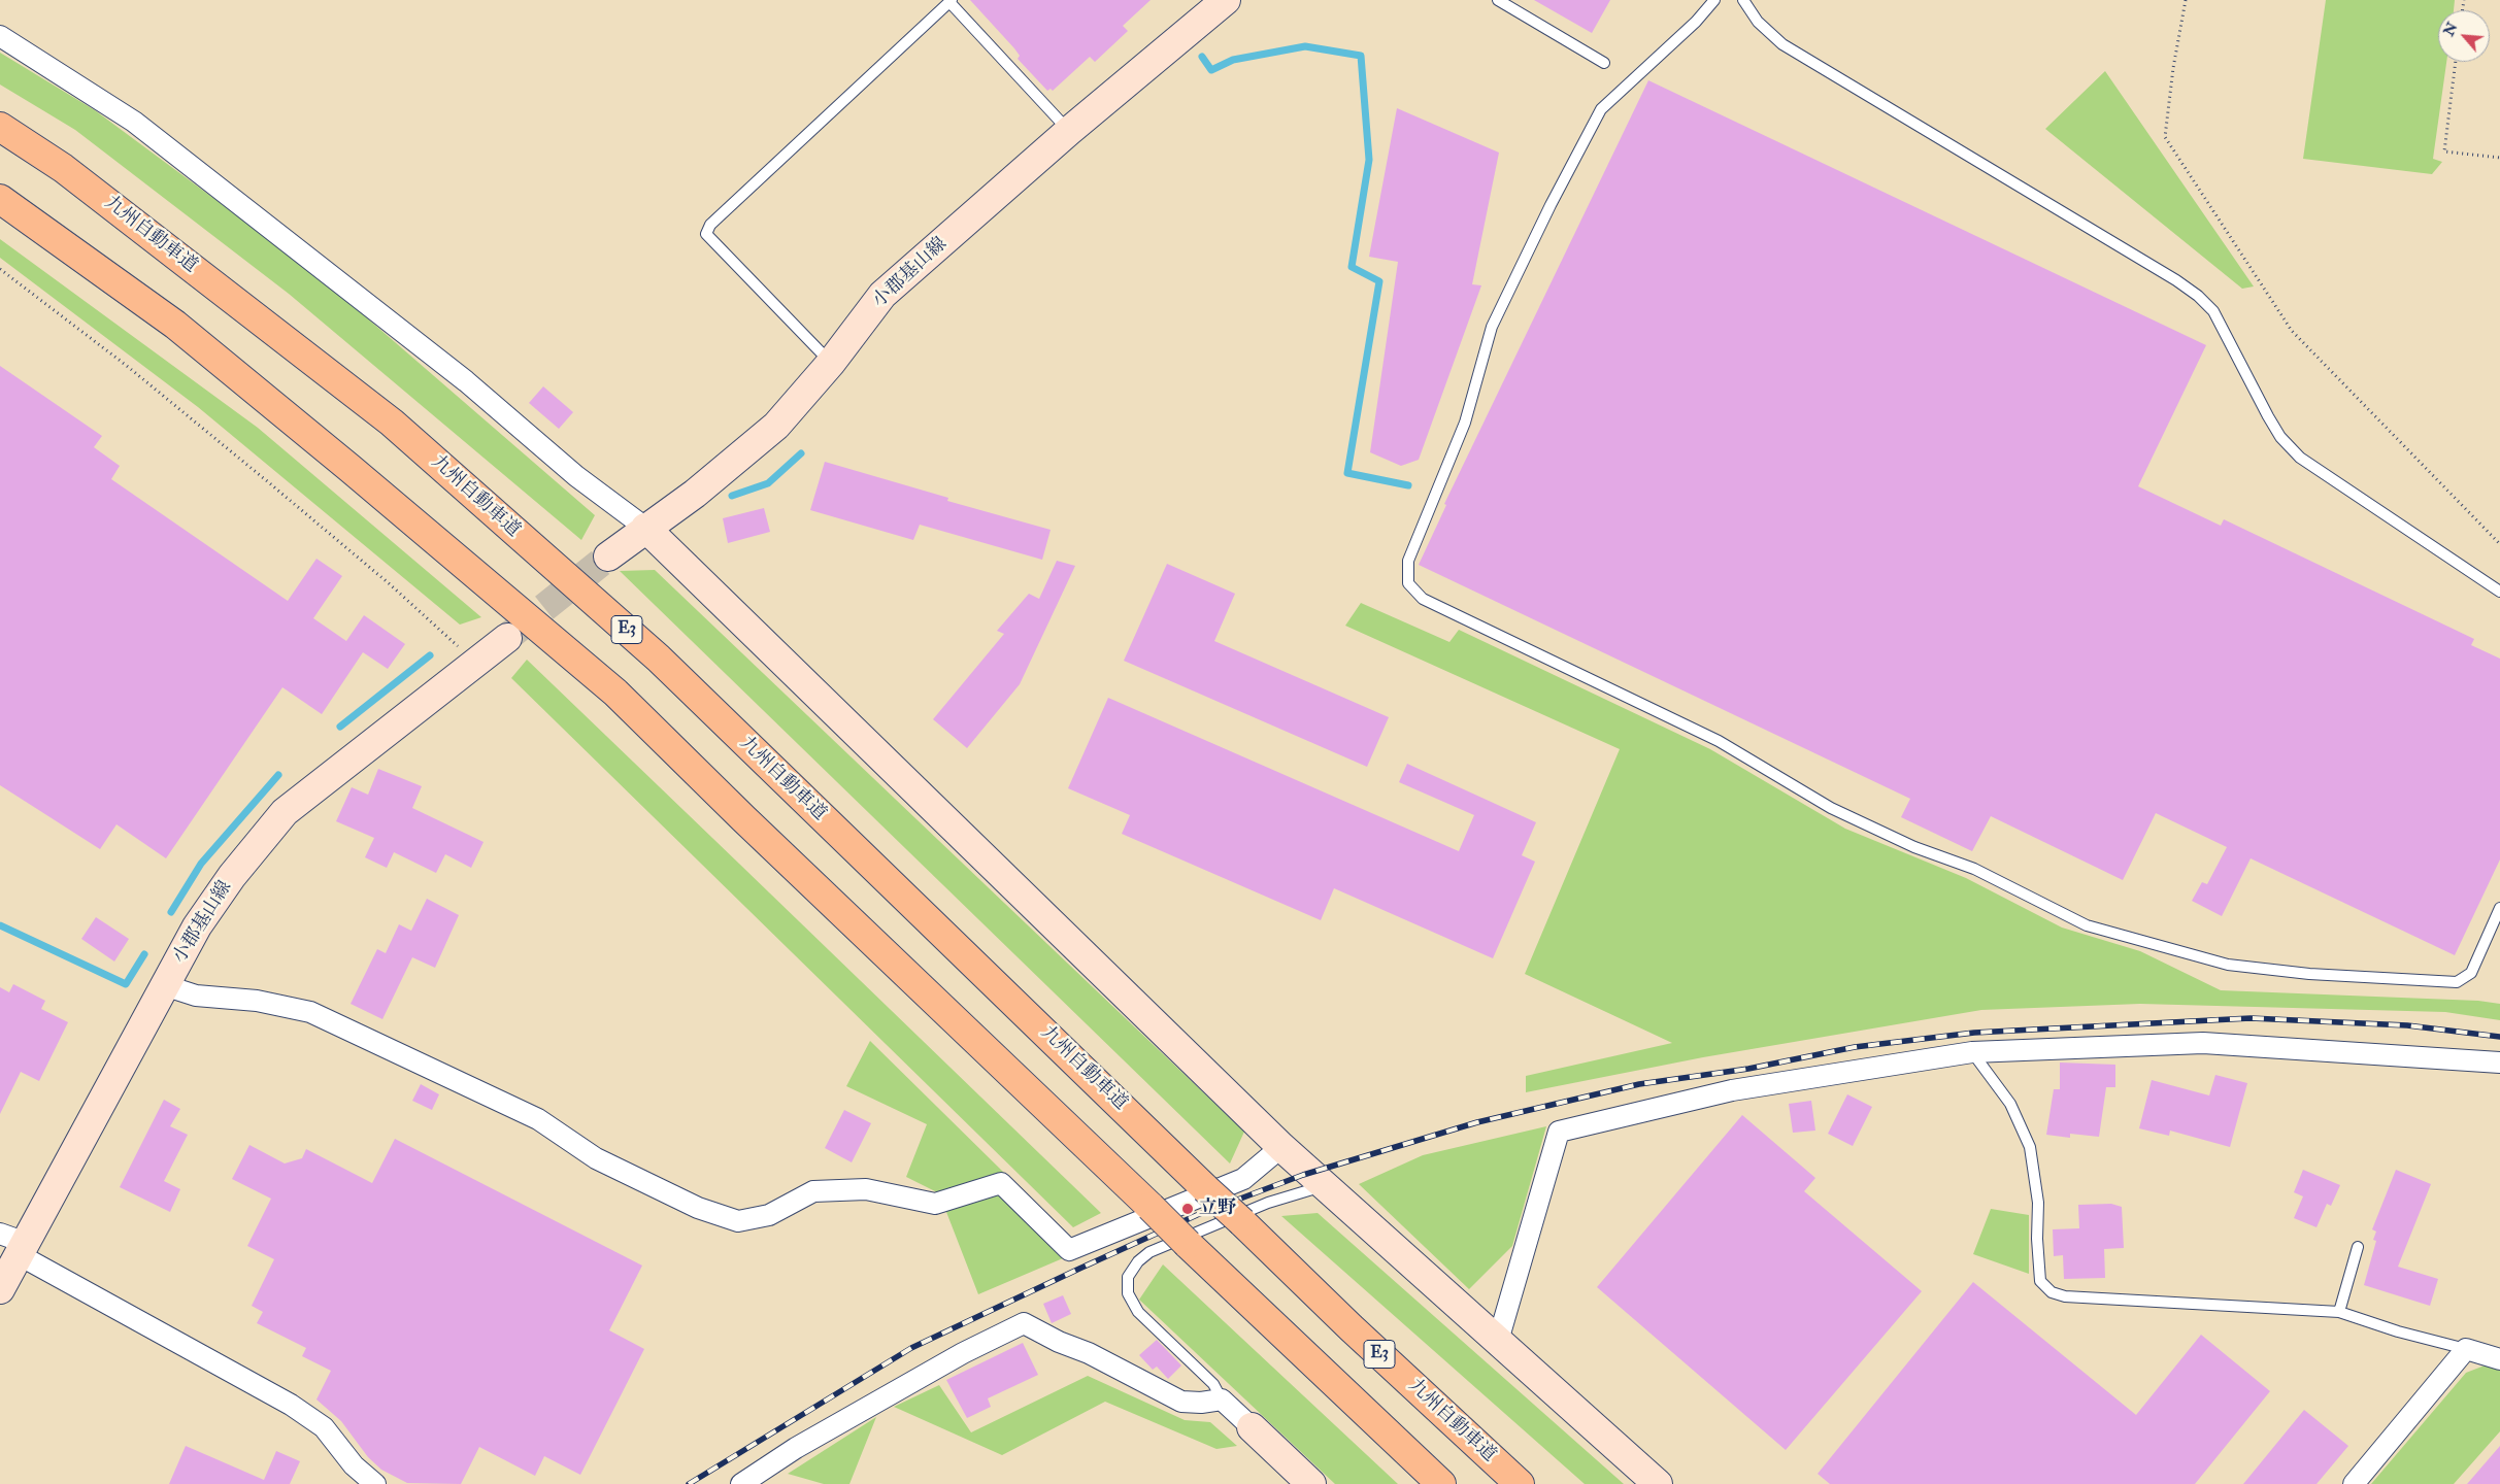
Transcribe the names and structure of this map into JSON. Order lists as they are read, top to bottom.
{
  "streets": {
    "highway": ["九州自動車道", "E3"],
    "main road": ["小郡基山線"]
  },
  "places": ["立野"],
  "north": "top left"
}
